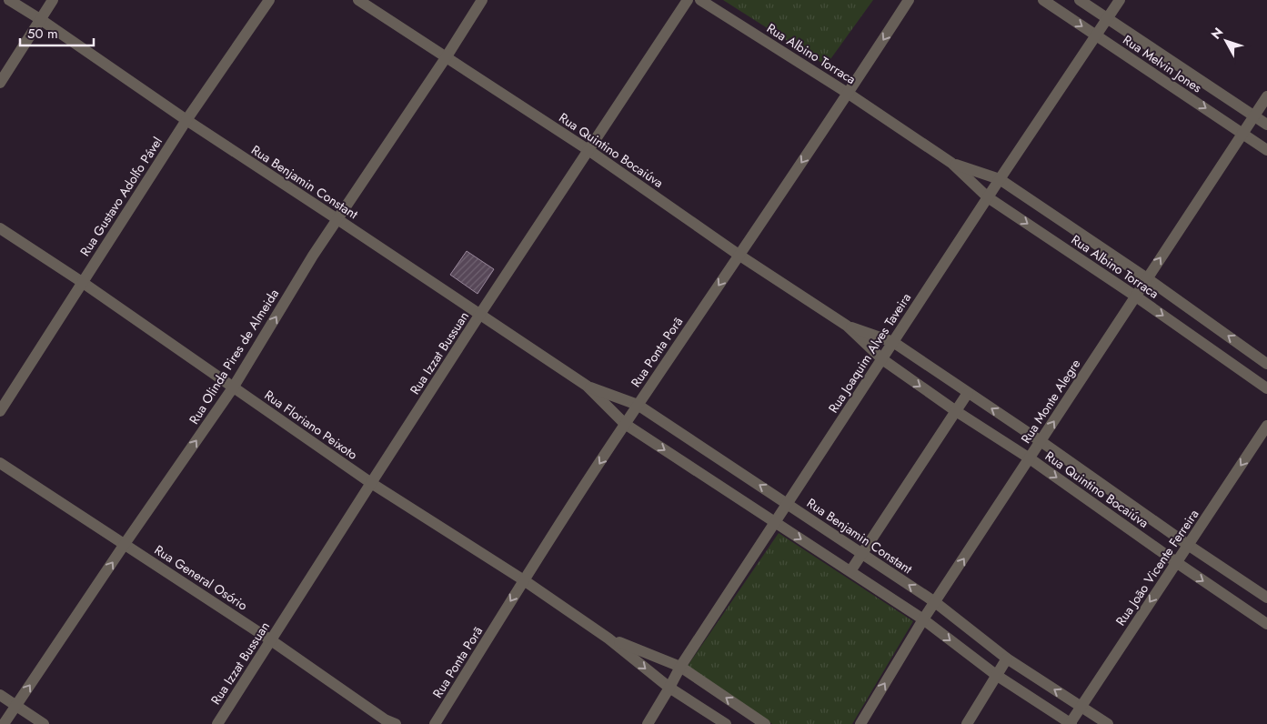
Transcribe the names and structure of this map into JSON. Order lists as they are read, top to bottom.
{
  "streets": {
    "street": [
      "Rua Albino Torraca",
      "Rua Melvin Jones",
      "Rua Quintino Bocaiúva",
      "Rua Benjamin Constant",
      "Rua Gustavo Adolfo Pável",
      "Rua Ponta Porã",
      "Rua Izzat Bussuan",
      "Rua Joaquim Alves Taveira",
      "Rua Olinda Pires de Almeida",
      "Rua Monte Alegre",
      "Rua Floriano Peixoto",
      "Rua João Vicente Ferreira",
      "Rua General Osório"
    ]
  },
  "crossings": [
    ["Rua Albino Torraca", "Rua Ponta Porã"],
    ["Rua Albino Torraca", "Rua Joaquim Alves Taveira"],
    ["Rua Albino Torraca", "Rua Monte Alegre"],
    ["Rua Melvin Jones", "Rua Joaquim Alves Taveira"],
    ["Rua Melvin Jones", "Rua Monte Alegre"],
    ["Rua Quintino Bocaiúva", "Rua Ponta Porã"],
    ["Rua Quintino Bocaiúva", "Rua Izzat Bussuan"],
    ["Rua Quintino Bocaiúva", "Rua Joaquim Alves Taveira"],
    ["Rua Quintino Bocaiúva", "Rua Olinda Pires de Almeida"],
    ["Rua Quintino Bocaiúva", "Rua Monte Alegre"],
    ["Rua Quintino Bocaiúva", "Rua João Vicente Ferreira"],
    ["Rua Benjamin Constant", "Rua Gustavo Adolfo Pável"],
    ["Rua Benjamin Constant", "Rua Ponta Porã"],
    ["Rua Benjamin Constant", "Rua Izzat Bussuan"],
    ["Rua Benjamin Constant", "Rua Joaquim Alves Taveira"],
    ["Rua Benjamin Constant", "Rua Olinda Pires de Almeida"],
    ["Rua Benjamin Constant", "Rua Monte Alegre"],
    ["Rua Benjamin Constant", "Rua João Vicente Ferreira"],
    ["Rua Gustavo Adolfo Pável", "Rua Floriano Peixoto"],
    ["Rua Ponta Porã", "Rua Floriano Peixoto"],
    ["Rua Izzat Bussuan", "Rua Floriano Peixoto"],
    ["Rua Izzat Bussuan", "Rua General Osório"],
    ["Rua Joaquim Alves Taveira", "Rua Floriano Peixoto"],
    ["Rua Olinda Pires de Almeida", "Rua Floriano Peixoto"],
    ["Rua Olinda Pires de Almeida", "Rua General Osório"]
  ],
  "one_way": ["Rua Ponta Porã", "Rua Olinda Pires de Almeida", "Rua João Vicente Ferreira"],
  "scale_bar": "50 m",
  "north": "top left"
}
